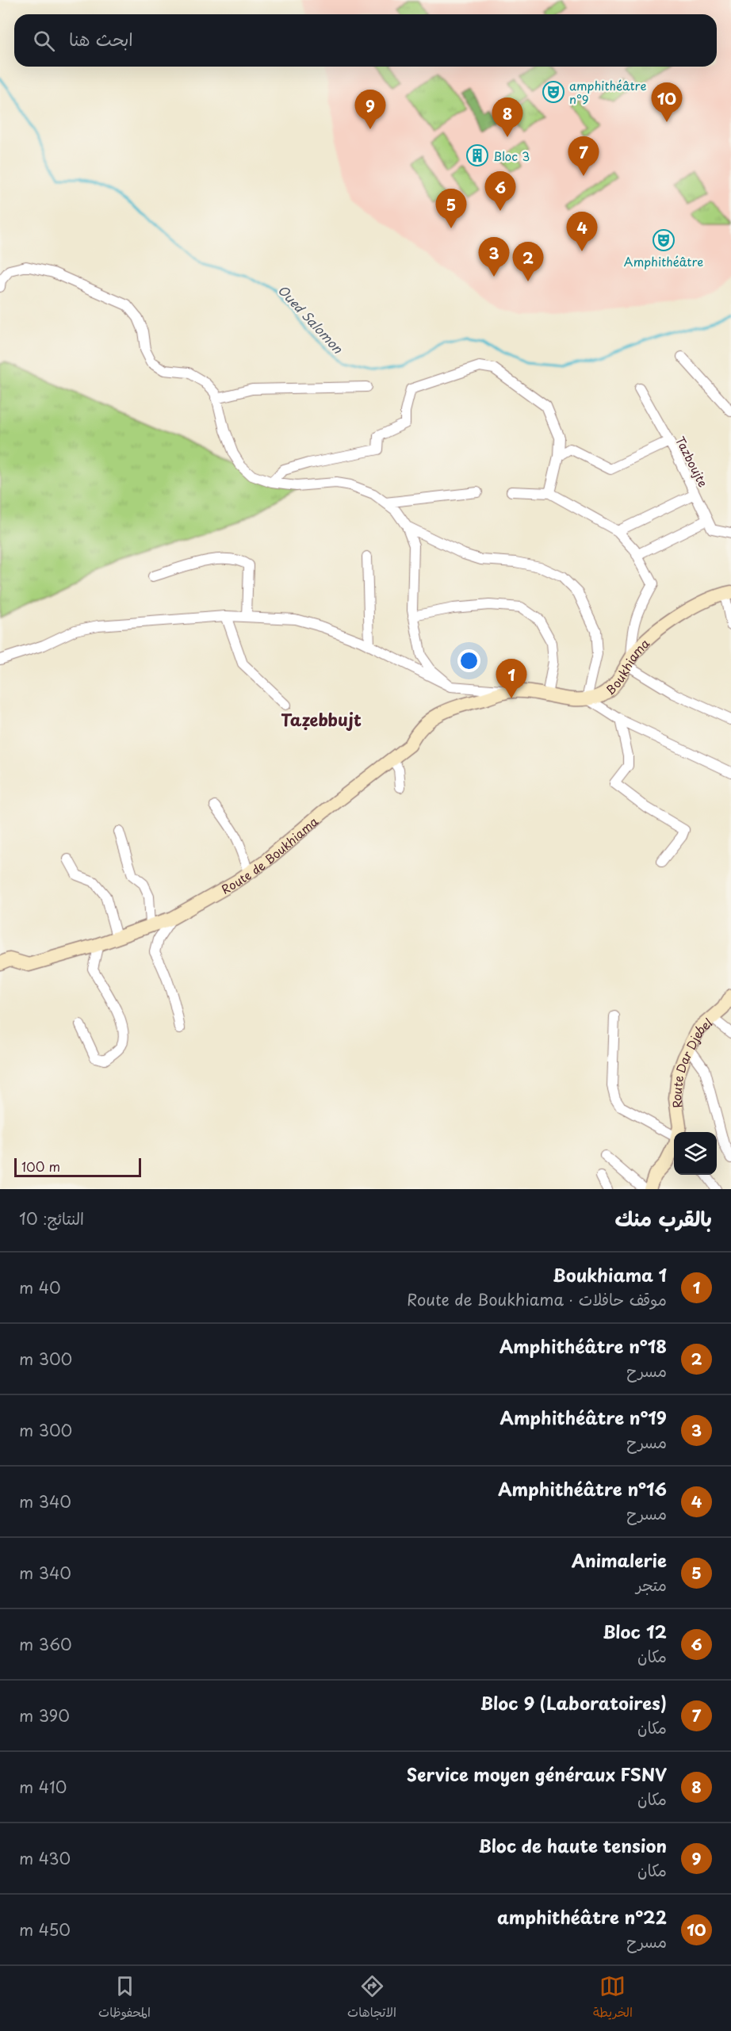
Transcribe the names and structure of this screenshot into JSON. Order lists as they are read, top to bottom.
{
  "streets": {
    "street": [
      "Tazboujte",
      "Boukhiama",
      "Route de Boukhiama",
      "Route Dar Djebel"
    ]
  },
  "crossings": [
    ["Boukhiama", "Route de Boukhiama"]
  ],
  "districts": ["Taẓebbujt"],
  "water": ["Oued Salomon"],
  "places": {
    "theatre": ["amphithéâtre n°9", "Amphithéâtre"],
    "building": ["Bloc 3"]
  },
  "scale_bar": "100 m",
  "page": {
    "search": "ابحث هنا",
    "pins": [
      "10",
      "9",
      "8",
      "7",
      "6",
      "5",
      "4",
      "3",
      "2",
      "1"
    ],
    "scale": "100 m",
    "heading": ["بالقرب منك", "النتائج: 10"],
    "list": [
      {
        "mark": "1",
        "name": "Boukhiama 1",
        "note": "موقف حافلات · Route de Boukhiama",
        "value": "40 m"
      },
      {
        "mark": "2",
        "name": "Amphithéâtre n°18",
        "note": "مسرح",
        "value": "300 m"
      },
      {
        "mark": "3",
        "name": "Amphithéâtre n°19",
        "note": "مسرح",
        "value": "300 m"
      },
      {
        "mark": "4",
        "name": "Amphithéâtre n°16",
        "note": "مسرح",
        "value": "340 m"
      },
      {
        "mark": "5",
        "name": "Animalerie",
        "note": "متجر",
        "value": "340 m"
      },
      {
        "mark": "6",
        "name": "Bloc 12",
        "note": "مكان",
        "value": "360 m"
      },
      {
        "mark": "7",
        "name": "Bloc 9 (Laboratoires)",
        "note": "مكان",
        "value": "390 m"
      },
      {
        "mark": "8",
        "name": "Service moyen généraux FSNV",
        "note": "مكان",
        "value": "410 m"
      },
      {
        "mark": "9",
        "name": "Bloc de haute tension",
        "note": "مكان",
        "value": "430 m"
      },
      {
        "mark": "10",
        "name": "amphithéâtre n°22",
        "note": "مسرح",
        "value": "450 m"
      }
    ],
    "nav": ["الخريطة", "الاتجاهات", "المحفوظات"]
  }
}
